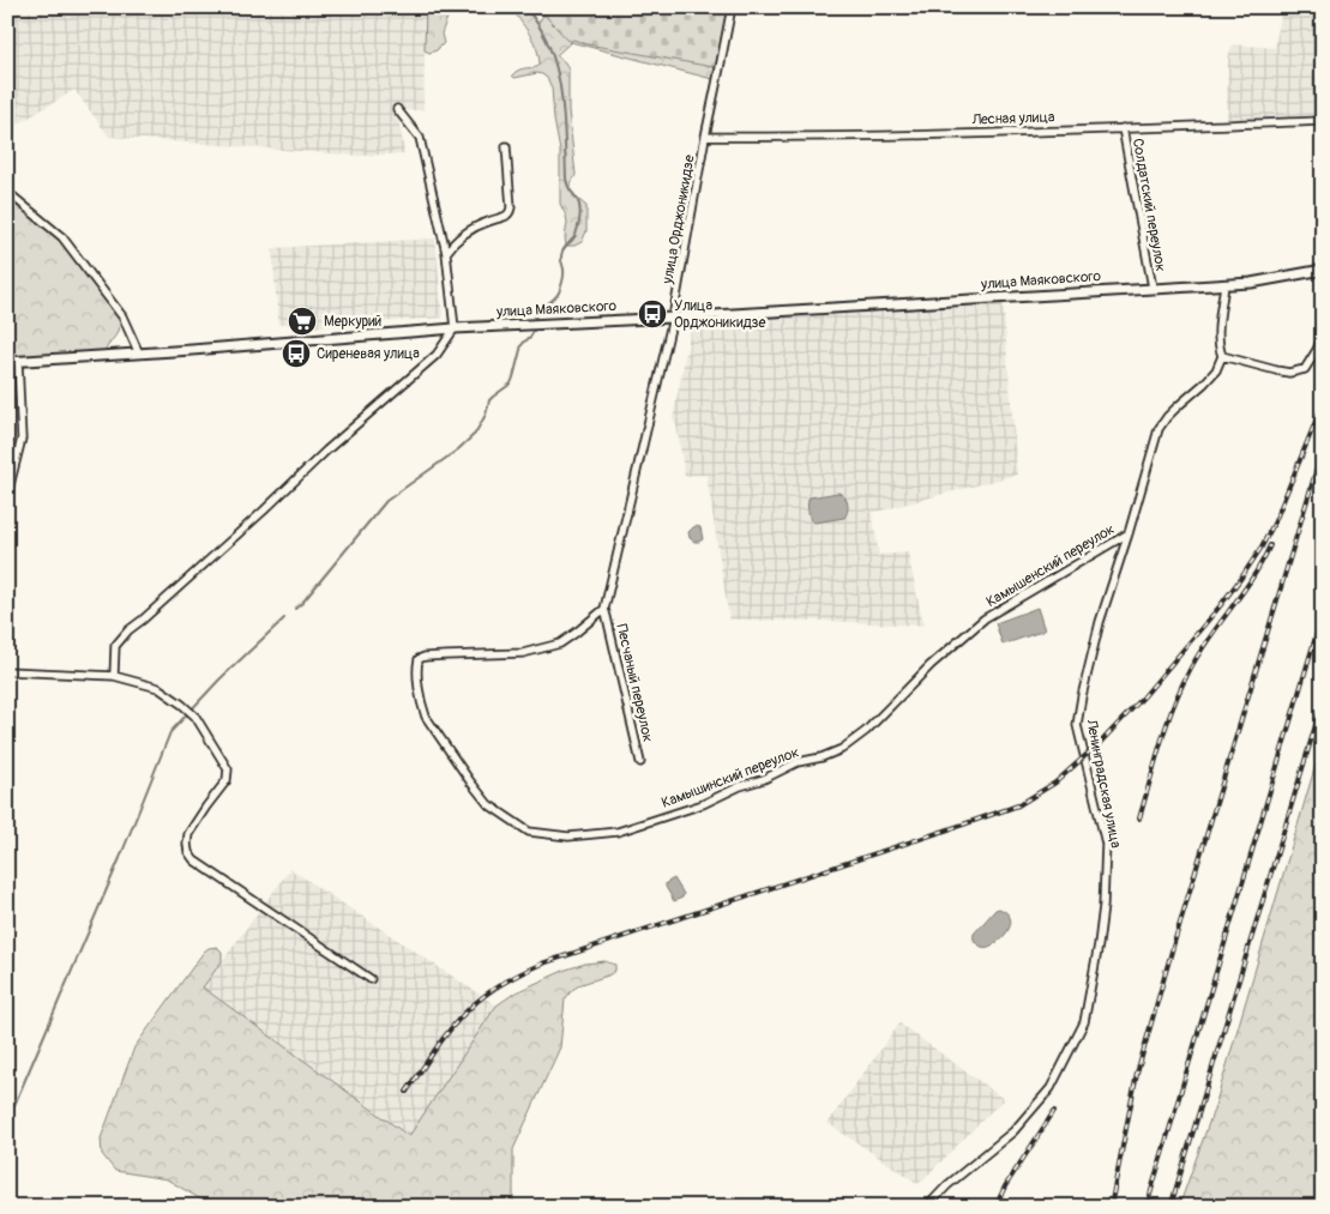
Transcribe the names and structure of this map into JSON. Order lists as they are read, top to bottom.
{
  "streets": {
    "street": [
      "Лесная улица",
      "Солдатский переулок",
      "улица Орджоникидзе",
      "улица Маяковского",
      "Камышенский переулок",
      "Песчаный переулок",
      "Камышинский переулок",
      "Ленинградская улица"
    ]
  },
  "crossings": [
    ["Лесная улица", "Солдатский переулок"],
    ["Лесная улица", "улица Орджоникидзе"],
    ["Солдатский переулок", "улица Маяковского"],
    ["улица Орджоникидзе", "улица Маяковского"],
    ["улица Орджоникидзе", "Песчаный переулок"],
    ["улица Орджоникидзе", "Камышинский переулок"],
    ["Камышенский переулок", "Камышинский переулок"],
    ["Камышенский переулок", "Ленинградская улица"],
    ["Песчаный переулок", "Камышинский переулок"]
  ],
  "places": {
    "bus stop": ["Улица Орджоникидзе", "Сиреневая улица"],
    "supermarket": ["Меркурий"]
  }
}
